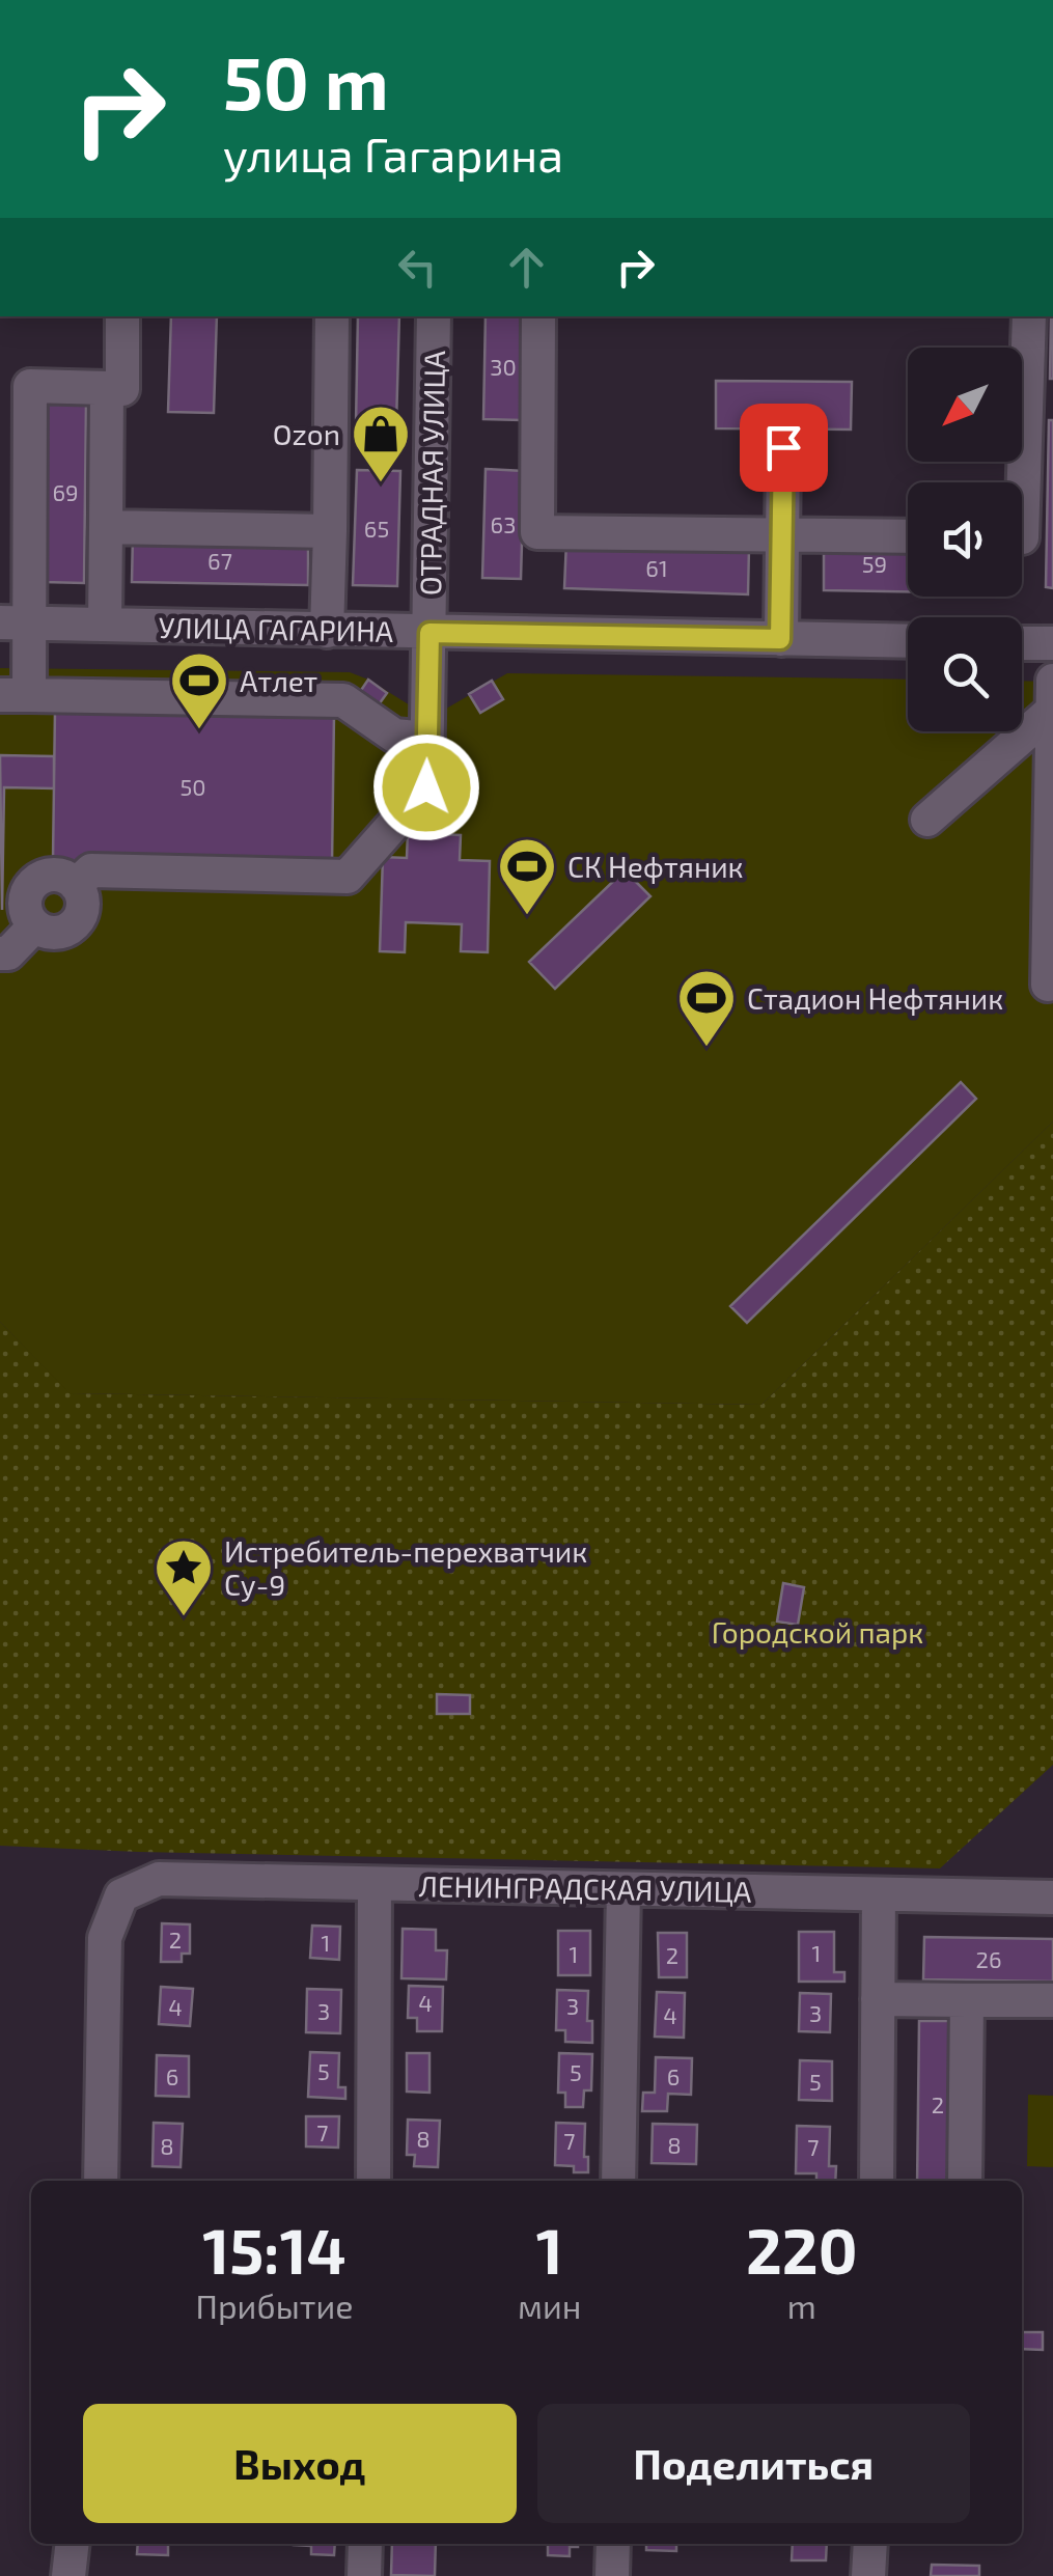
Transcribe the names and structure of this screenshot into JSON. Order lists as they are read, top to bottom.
{
  "streets": {
    "street": ["ОТРАДНАЯ УЛИЦА", "УЛИЦА ГАГАРИНА", "ЛЕНИНГРАДСКАЯ УЛИЦА"]
  },
  "crossings": [
    ["ОТРАДНАЯ УЛИЦА", "УЛИЦА ГАГАРИНА"]
  ],
  "parks": ["Городской парк"],
  "places": {
    "shop": ["Ozon"],
    "sports": ["Атлет", "СК Нефтяник", "Стадион Нефтяник"],
    "place": ["Истребитель-перехватчик Су-9"]
  },
  "house_numbers": [
    "30",
    "69",
    "63",
    "65",
    "67",
    "59",
    "61",
    "50",
    "2",
    "1",
    "1",
    "1",
    "2",
    "26",
    "4",
    "3",
    "4",
    "3",
    "3",
    "4",
    "5",
    "5",
    "6",
    "6",
    "5",
    "2",
    "7",
    "8",
    "7",
    "8",
    "8",
    "7"
  ],
  "north": "bottom left",
  "page": {
    "turn": ["50 m", "улица Гагарина"],
    "eta": [
      "15:14",
      "Прибытие",
      "1",
      "мин",
      "220",
      "m"
    ],
    "buttons": ["Выход", "Поделиться"]
  }
}
